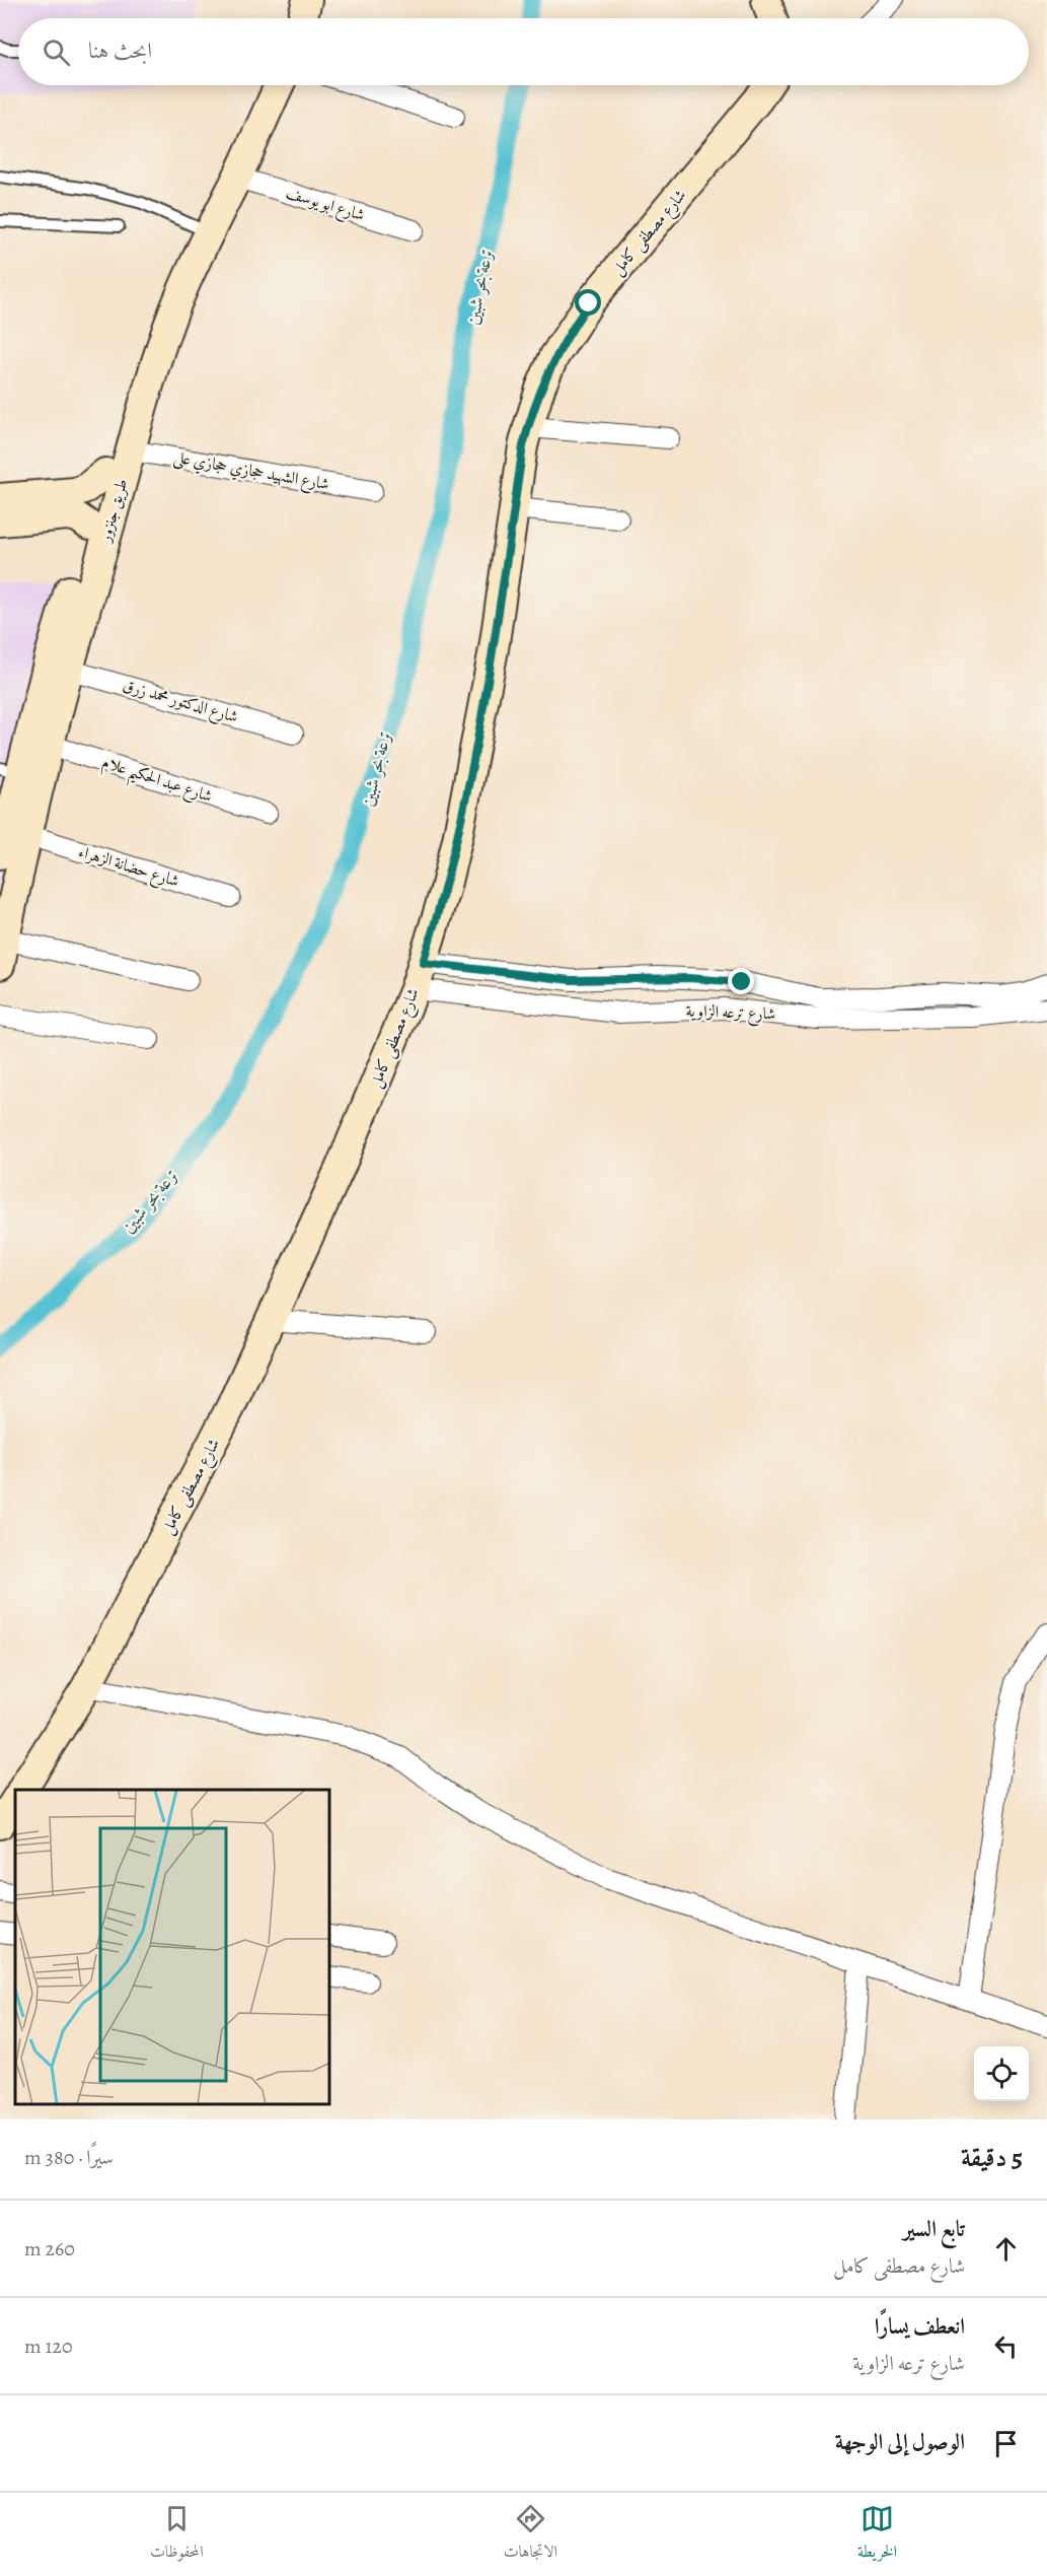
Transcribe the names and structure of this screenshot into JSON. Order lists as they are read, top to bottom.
{
  "streets": {
    "main road": ["شارع مصطفى كامل", "طريق جنزور"],
    "street": [
      "شارع ابو يوسف",
      "شارع الشهيد حجازي حجازي على",
      "شارع الدكتور محمد زرق",
      "شارع عبد الحكيم علام",
      "شارع حضانة الزهراء",
      "شارع ترعه الزاوية"
    ]
  },
  "crossings": [
    ["شارع ابو يوسف", "طريق جنزور"],
    ["شارع مصطفى كامل", "شارع ترعه الزاوية"],
    ["شارع الشهيد حجازي حجازي على", "طريق جنزور"],
    ["طريق جنزور", "شارع الدكتور محمد زرق"],
    ["طريق جنزور", "شارع عبد الحكيم علام"],
    ["طريق جنزور", "شارع حضانة الزهراء"]
  ],
  "water": ["ترعة بحر شبين"],
  "page": {
    "search": "ابحث هنا",
    "heading": ["5 دقيقة", "سيرًا · 380 m"],
    "list": [
      ["تابع السير", "شارع مصطفى كامل", "260 m"],
      ["انعطف يسارًا", "شارع ترعه الزاوية", "120 m"],
      "الوصول إلى الوجهة"
    ],
    "nav": ["الخريطة", "الاتجاهات", "المحفوظات"]
  }
}
